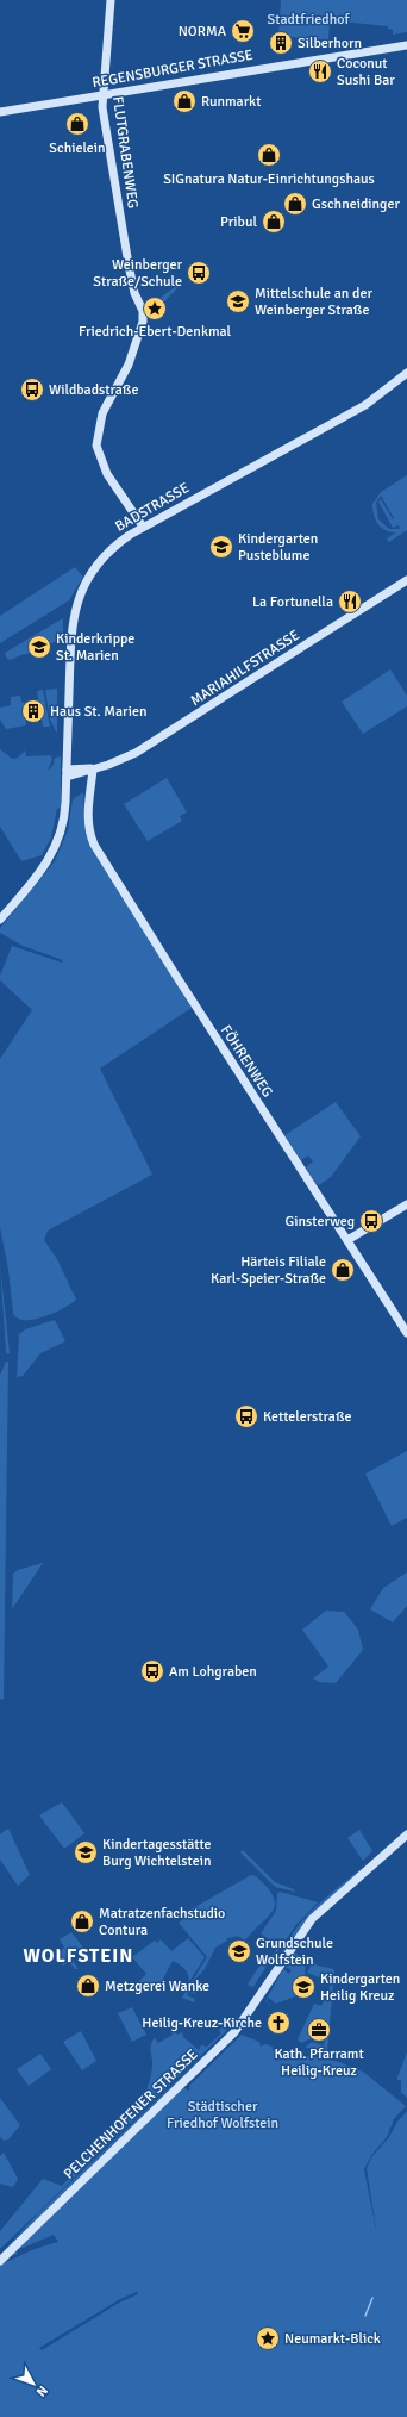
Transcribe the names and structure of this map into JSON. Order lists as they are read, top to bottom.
{
  "streets": {
    "main road": [
      "REGENSBURGER STRASSE",
      "FLUTGRABENWEG",
      "BADSTRASSE",
      "MARIAHILFSTRASSE",
      "FÖHRENWEG",
      "PELCHENHOFENER STRASSE"
    ]
  },
  "crossings": [
    ["REGENSBURGER STRASSE", "FLUTGRABENWEG"],
    ["FLUTGRABENWEG", "BADSTRASSE"],
    ["BADSTRASSE", "MARIAHILFSTRASSE"],
    ["MARIAHILFSTRASSE", "FÖHRENWEG"]
  ],
  "districts": ["WOLFSTEIN"],
  "parks": ["Stadtfriedhof", "Städtischer Friedhof Wolfstein"],
  "places": {
    "supermarket": ["NORMA"],
    "building": ["Silberhorn", "Haus St. Marien"],
    "restaurant": ["Coconut Sushi Bar", "La Fortunella"],
    "shop": [
      "Runmarkt",
      "Schielein",
      "SIGnatura Natur-Einrichtungshaus",
      "Gschneidinger",
      "Pribul",
      "Härteis Filiale Karl-Speier-Straße",
      "Matratzenfachstudio Contura",
      "Metzgerei Wanke"
    ],
    "bus stop": [
      "Weinberger Straße/Schule",
      "Wildbadstraße",
      "Ginsterweg",
      "Kettelerstraße",
      "Am Lohgraben"
    ],
    "school or university": [
      "Mittelschule an der Weinberger Straße",
      "Kindergarten Pusteblume",
      "Kinderkrippe St. Marien",
      "Kindertagesstätte Burg Wichtelstein",
      "Grundschule Wolfstein",
      "Kindergarten Heilig Kreuz"
    ],
    "place": ["Friedrich-Ebert-Denkmal", "Neumarkt-Blick"],
    "church": ["Heilig-Kreuz-Kirche"],
    "office": ["Kath. Pfarramt Heilig-Kreuz"]
  },
  "north": "bottom right"
}
